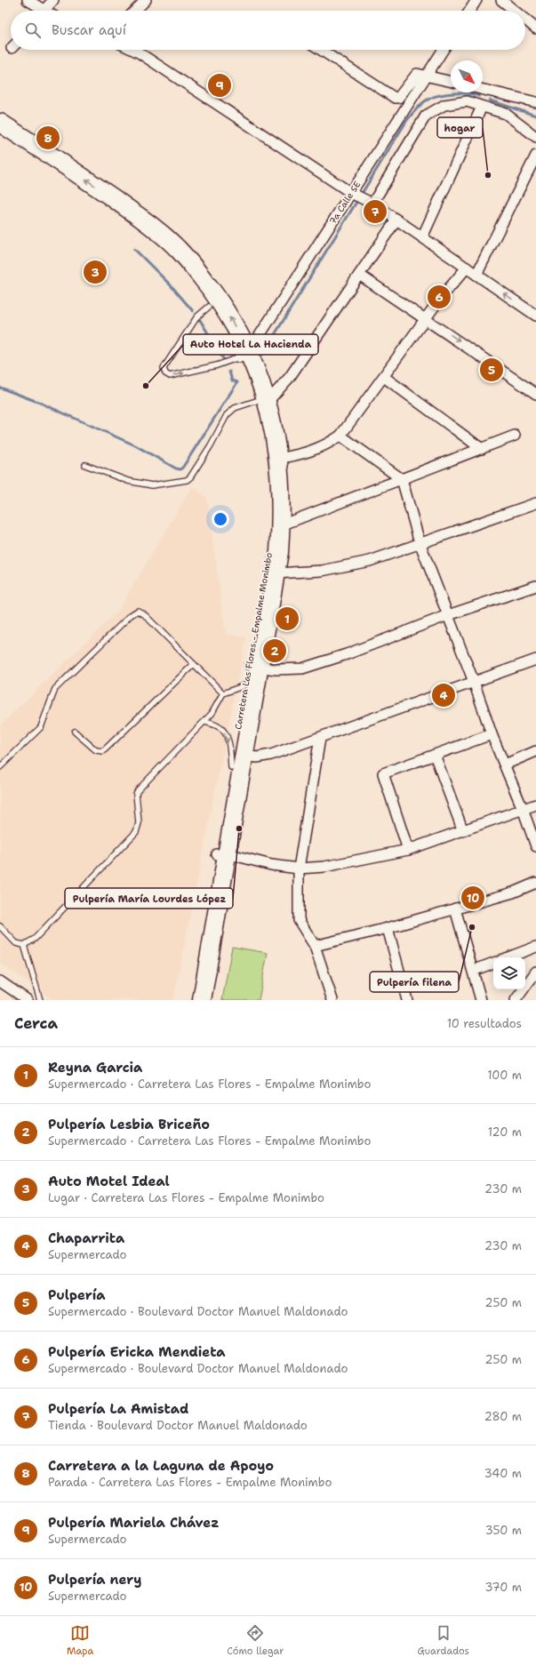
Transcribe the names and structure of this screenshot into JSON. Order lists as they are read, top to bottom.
{
  "streets": {
    "highway": ["Carretera Las Flores - Empalme Monimbo"],
    "street": ["7a Calle SE"]
  },
  "crossings": [
    ["7a Calle SE", "Carretera Las Flores - Empalme Monimbo"]
  ],
  "places": [
    "hogar",
    "Auto Hotel La Hacienda",
    "Pulpería María Lourdes López",
    "Pulpería filena"
  ],
  "north": "bottom right",
  "page": {
    "search": "Buscar aquí",
    "pins": [
      "9",
      "8",
      "7",
      "3",
      "6",
      "5",
      "1",
      "2",
      "4",
      "10"
    ],
    "heading": ["Cerca", "10 resultados"],
    "list": [
      {
        "mark": "1",
        "name": "Reyna Garcia",
        "note": "Supermercado · Carretera Las Flores - Empalme Monimbo",
        "value": "100 m"
      },
      {
        "mark": "2",
        "name": "Pulpería Lesbia Briceño",
        "note": "Supermercado · Carretera Las Flores - Empalme Monimbo",
        "value": "120 m"
      },
      {
        "mark": "3",
        "name": "Auto Motel Ideal",
        "note": "Lugar · Carretera Las Flores - Empalme Monimbo",
        "value": "230 m"
      },
      {
        "mark": "4",
        "name": "Chaparrita",
        "note": "Supermercado",
        "value": "230 m"
      },
      {
        "mark": "5",
        "name": "Pulpería",
        "note": "Supermercado · Boulevard Doctor Manuel Maldonado",
        "value": "250 m"
      },
      {
        "mark": "6",
        "name": "Pulpería Ericka Mendieta",
        "note": "Supermercado · Boulevard Doctor Manuel Maldonado",
        "value": "250 m"
      },
      {
        "mark": "7",
        "name": "Pulpería La Amistad",
        "note": "Tienda · Boulevard Doctor Manuel Maldonado",
        "value": "280 m"
      },
      {
        "mark": "8",
        "name": "Carretera a la Laguna de Apoyo",
        "note": "Parada · Carretera Las Flores - Empalme Monimbo",
        "value": "340 m"
      },
      {
        "mark": "9",
        "name": "Pulpería Mariela Chávez",
        "note": "Supermercado",
        "value": "350 m"
      },
      {
        "mark": "10",
        "name": "Pulpería nery",
        "note": "Supermercado",
        "value": "370 m"
      }
    ],
    "nav": ["Mapa", "Cómo llegar", "Guardados"]
  }
}
